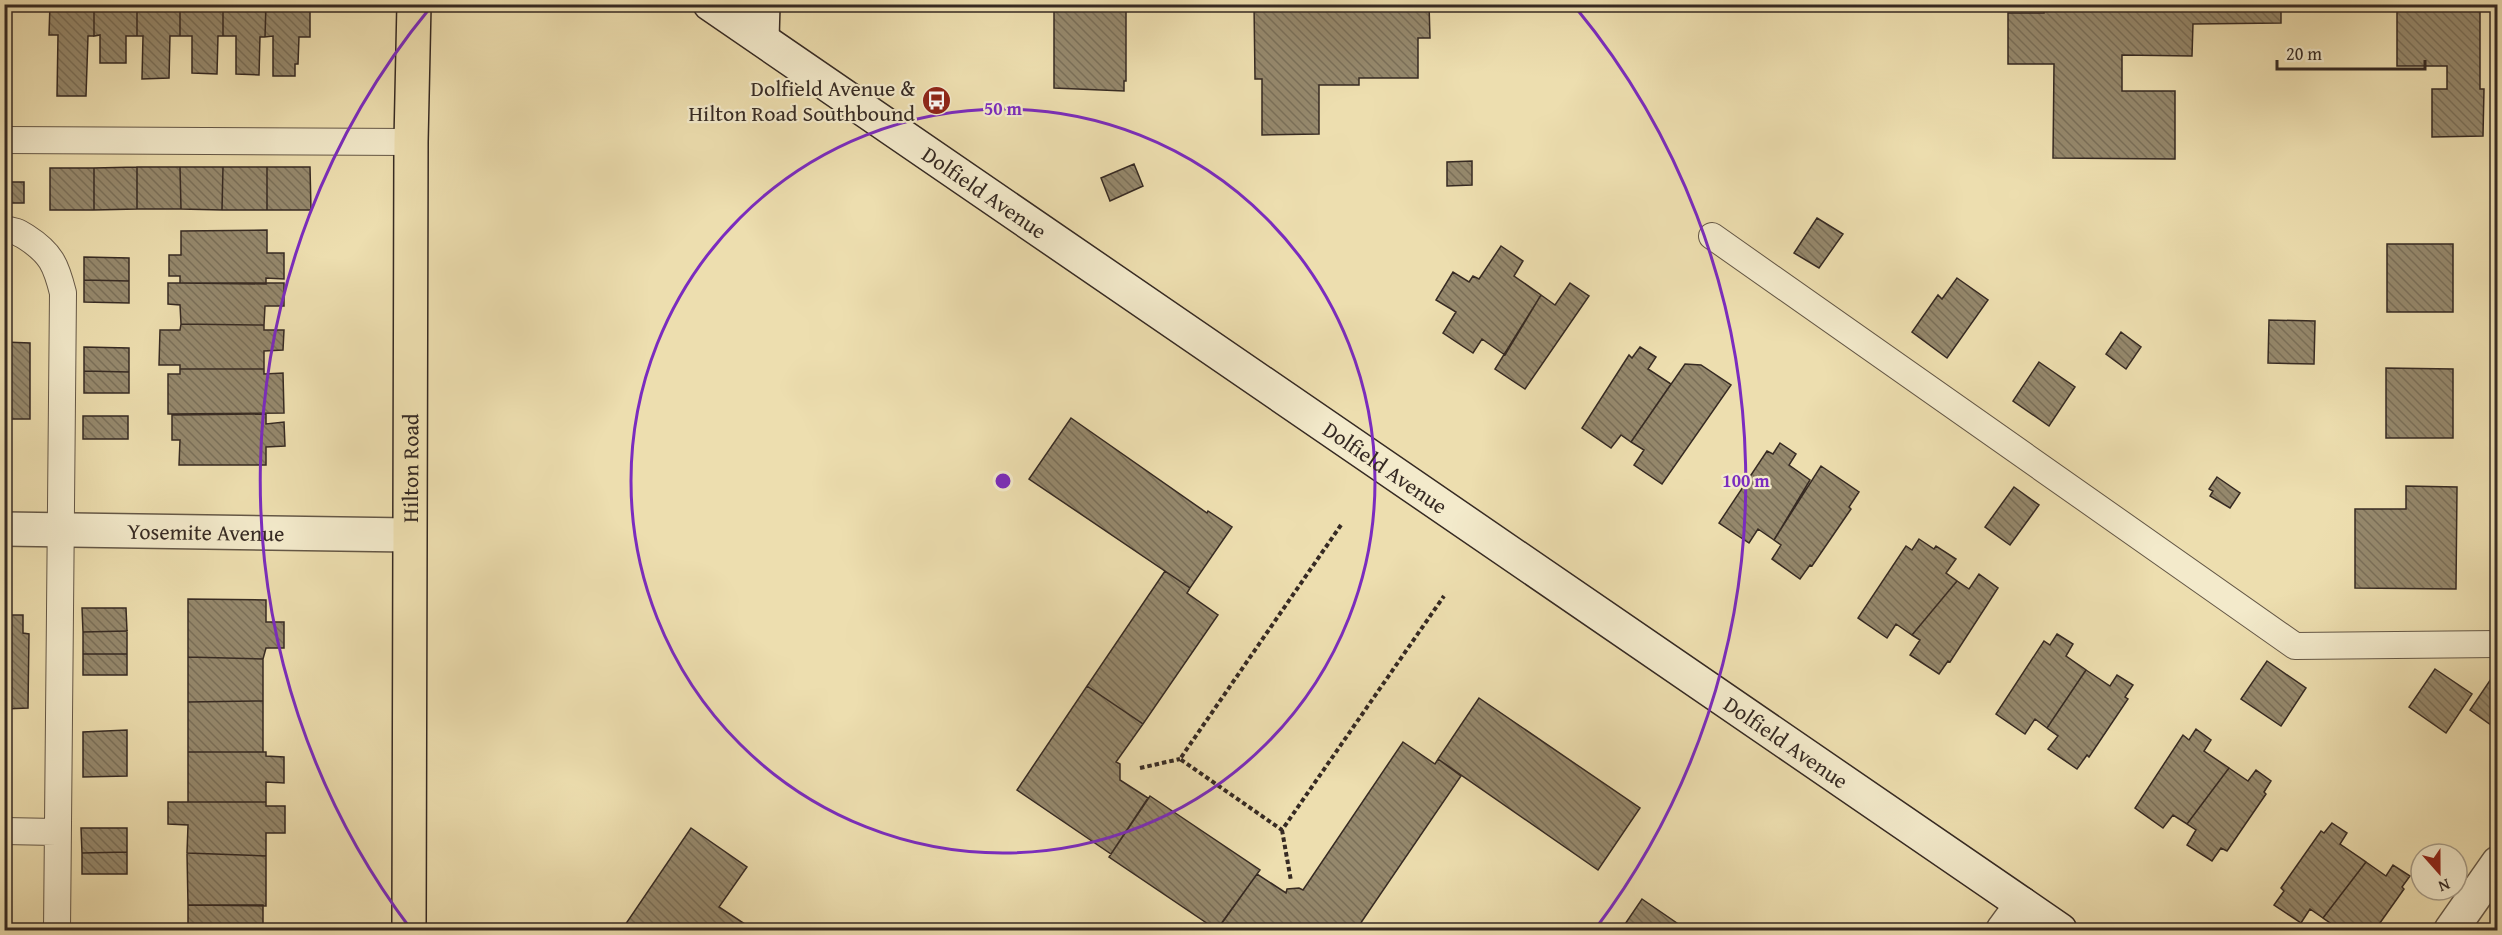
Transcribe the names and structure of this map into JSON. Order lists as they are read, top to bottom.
{
  "streets": {
    "main road": ["Hilton Road"],
    "street": ["Dolfield Avenue", "Yosemite Avenue"]
  },
  "crossings": [
    ["Hilton Road", "Yosemite Avenue"]
  ],
  "places": {
    "bus stop": ["Dolfield Avenue & Hilton Road Southbound"]
  },
  "scale_bar": "20 m",
  "north": "bottom",
  "rings": ["50 m", "100 m"]
}
